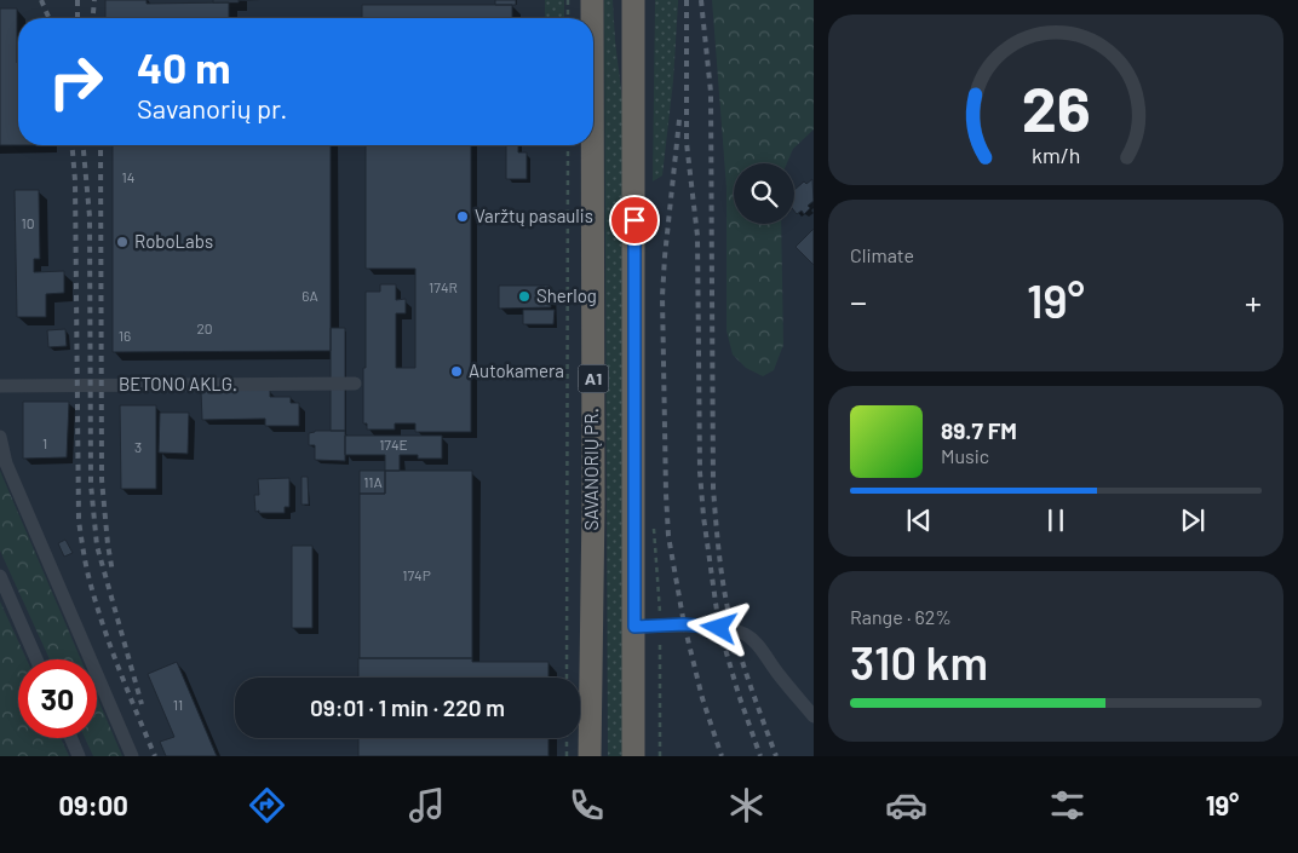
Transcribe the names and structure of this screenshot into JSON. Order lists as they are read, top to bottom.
{
  "streets": {
    "highway": ["A1", "SAVANORIŲ PR."],
    "street": ["BETONO AKLG."]
  },
  "places": [
    "Varžtų pasaulis",
    "RoboLabs",
    "Sherlog",
    "Autokamera"
  ],
  "house_numbers": [
    "14",
    "10",
    "174R",
    "6A",
    "20",
    "16",
    "1",
    "174E",
    "3",
    "11A",
    "174P",
    "11"
  ],
  "page": {
    "turn": ["40 m", "Savanorių pr."],
    "tile": [
      "Climate",
      ["Range · 62%", "310 km"]
    ],
    "heat": ["−", "19°", "+"],
    "song": ["89.7 FM", "Music"],
    "limit": "30",
    "trip": "09:01 · 1 min · 220 m",
    "tabs": ["09:00", "19°"],
    "gauge": ["26", "km/h"]
  }
}
